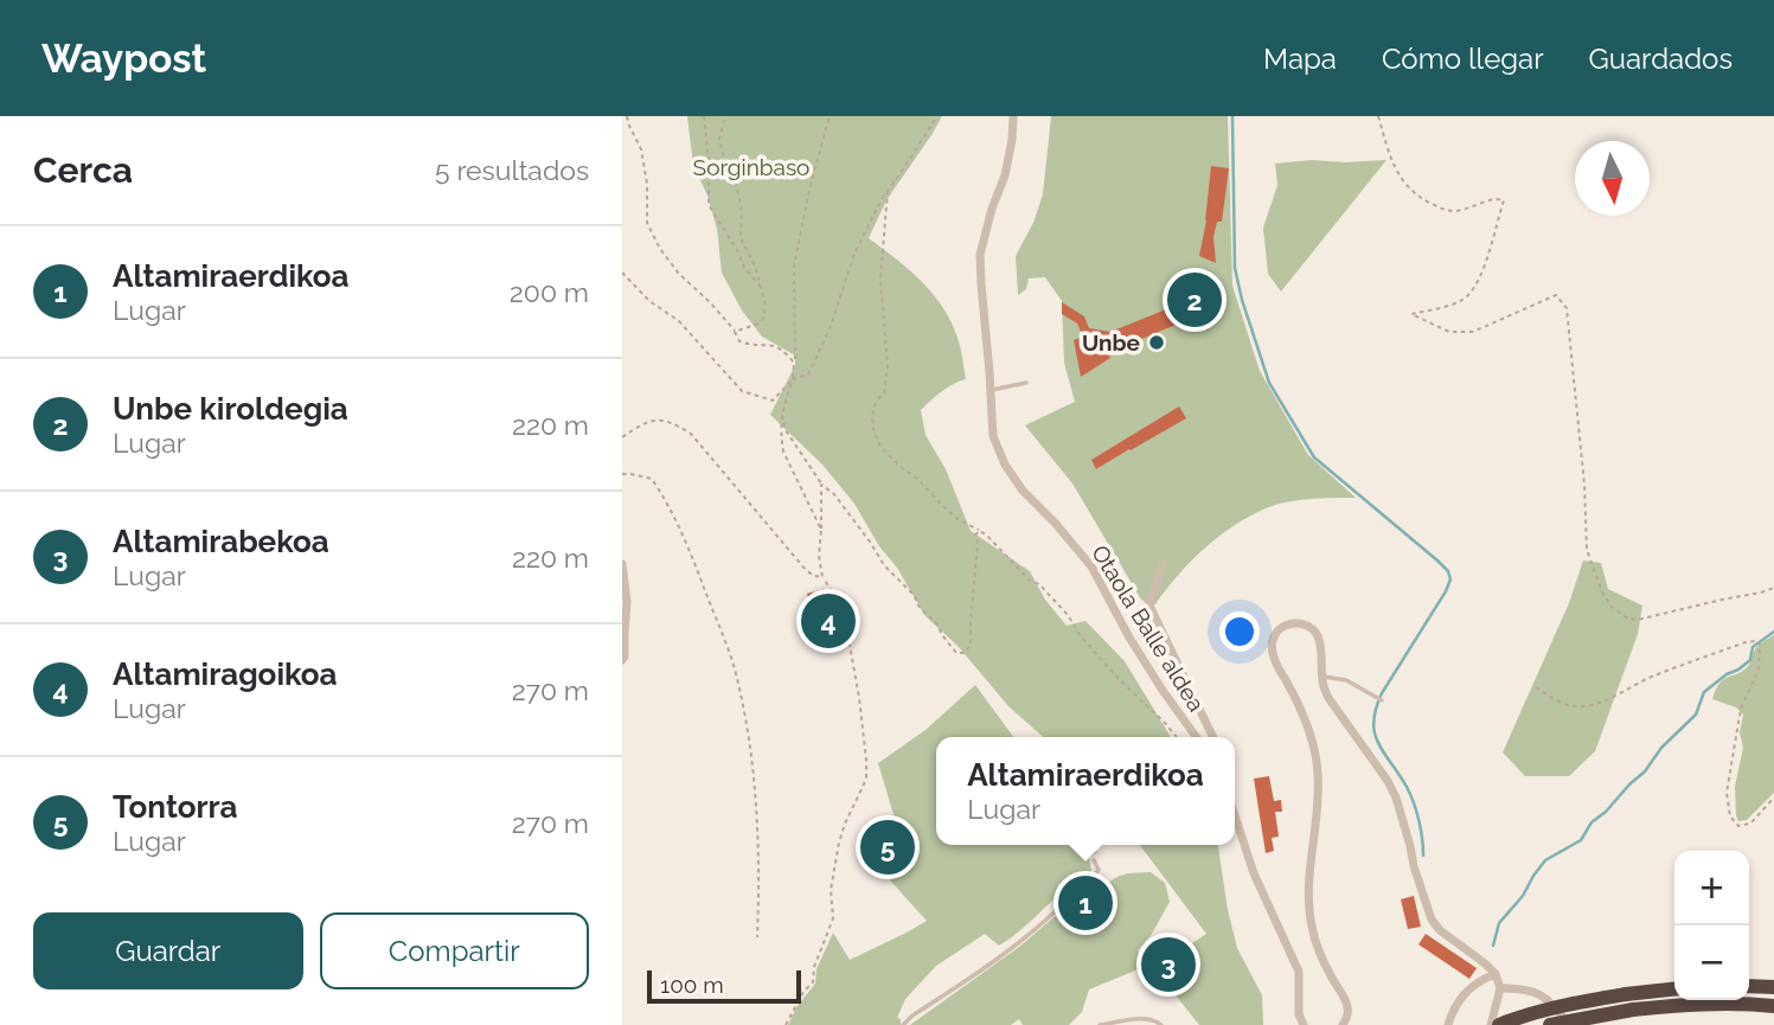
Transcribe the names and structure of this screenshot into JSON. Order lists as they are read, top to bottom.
{
  "streets": {
    "street": ["Otaola Balle aldea"]
  },
  "parks": ["Sorginbaso"],
  "places": ["Unbe"],
  "scale_bar": "100 m",
  "north": "bottom",
  "page": {
    "header": "Waypost",
    "nav": ["Mapa", "Cómo llegar", "Guardados"],
    "heading": ["Cerca", "5 resultados"],
    "list": [
      {
        "mark": "1",
        "name": "Altamiraerdikoa",
        "note": "Lugar",
        "value": "200 m"
      },
      {
        "mark": "2",
        "name": "Unbe kiroldegia",
        "note": "Lugar",
        "value": "220 m"
      },
      {
        "mark": "3",
        "name": "Altamirabekoa",
        "note": "Lugar",
        "value": "220 m"
      },
      {
        "mark": "4",
        "name": "Altamiragoikoa",
        "note": "Lugar",
        "value": "270 m"
      },
      {
        "mark": "5",
        "name": "Tontorra",
        "note": "Lugar",
        "value": "270 m"
      }
    ],
    "pins": [
      "2",
      "4",
      "5",
      "1",
      "3"
    ],
    "popup": ["Altamiraerdikoa", "Lugar"],
    "map_buttons": ["+", "−"],
    "buttons": ["Guardar", "Compartir"],
    "scale": "100 m"
  }
}
